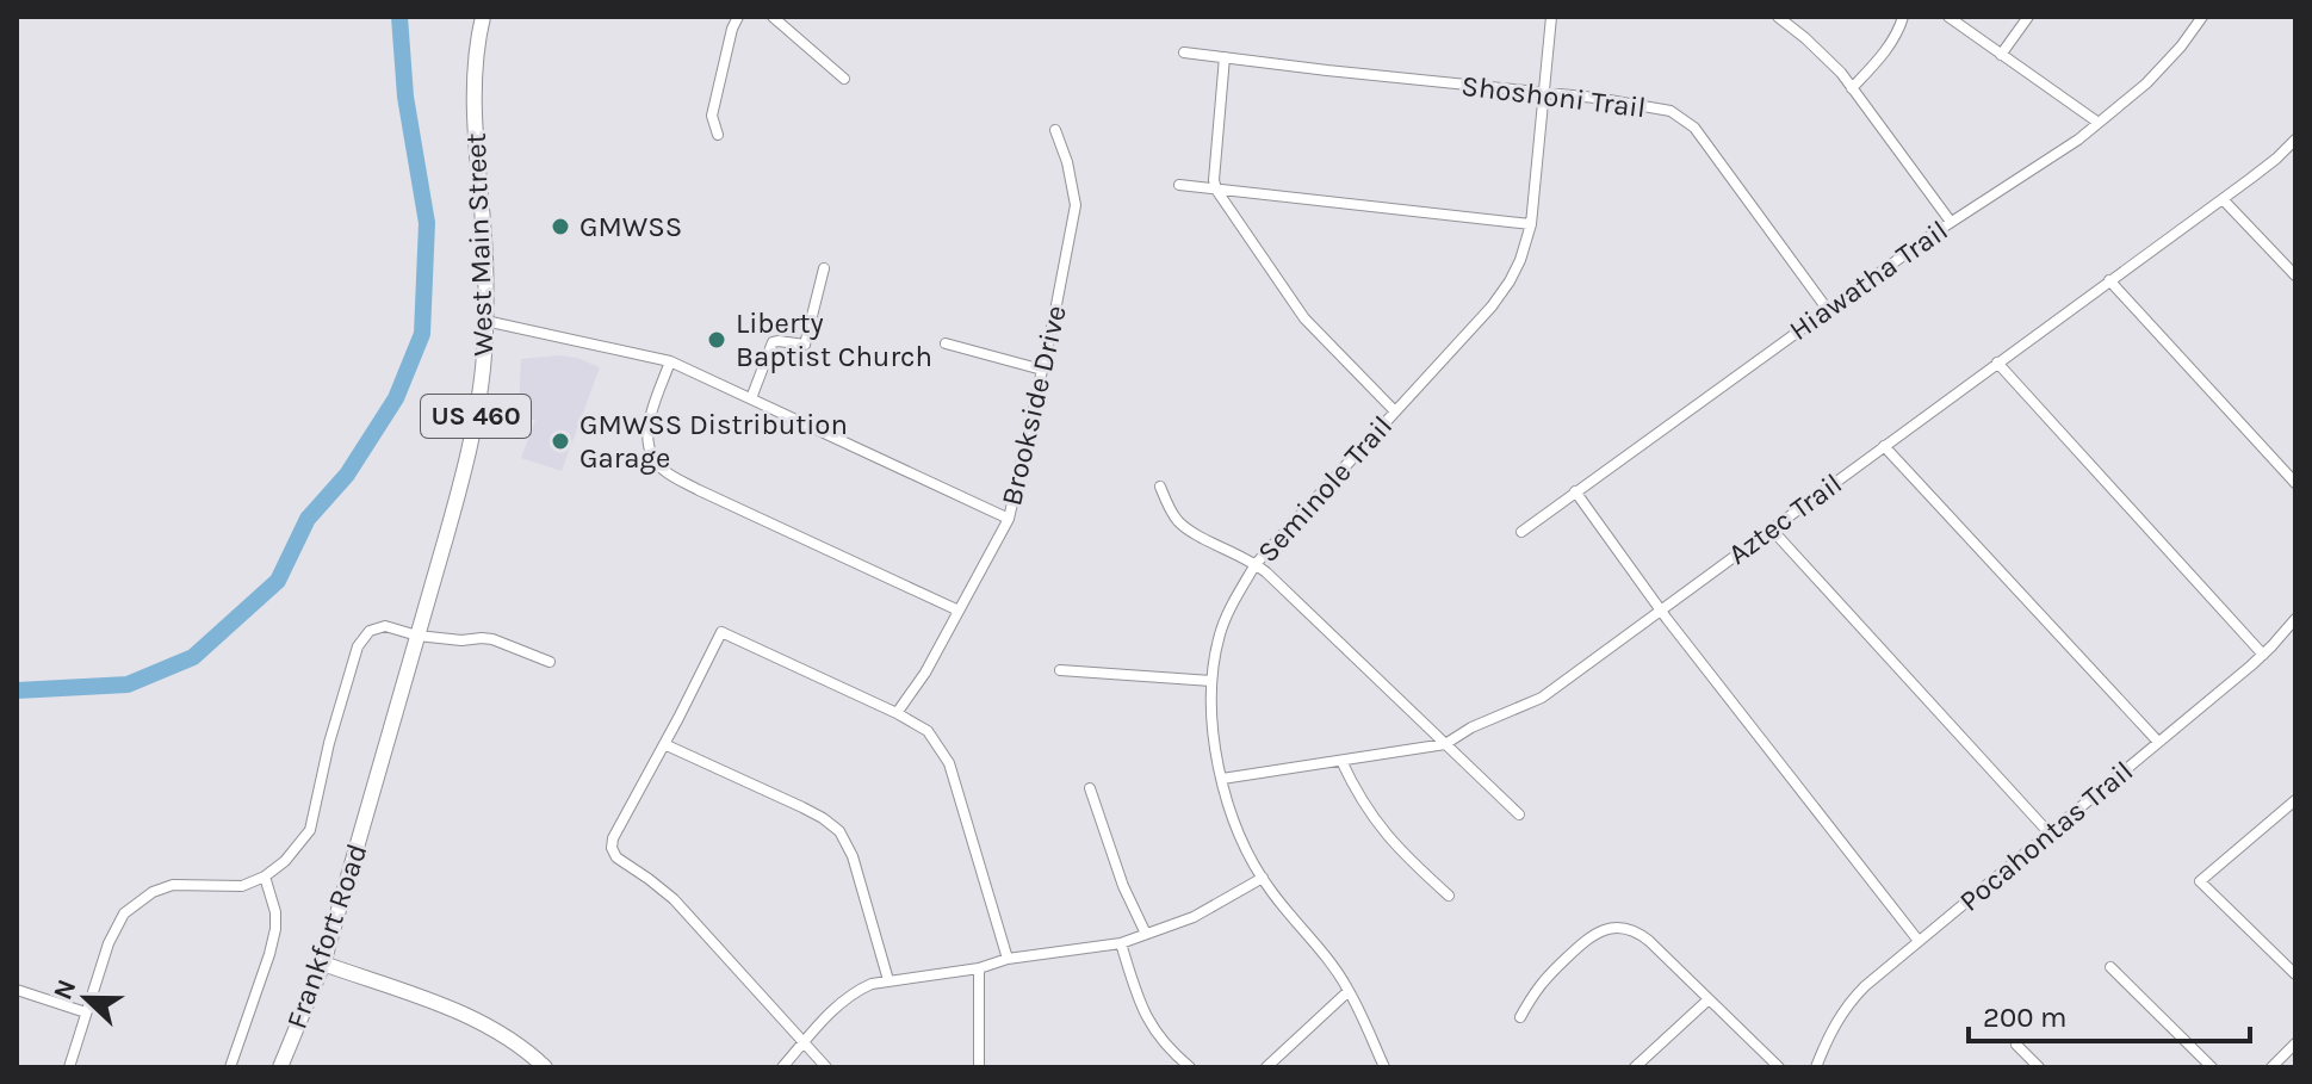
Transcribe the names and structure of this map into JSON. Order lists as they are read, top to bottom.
{
  "streets": {
    "main road": ["West Main Street", "US 460", "Frankfort Road"],
    "street": [
      "Shoshoni Trail",
      "Hiawatha Trail",
      "Brookside Drive",
      "Seminole Trail",
      "Aztec Trail",
      "Pocahontas Trail"
    ]
  },
  "crossings": [
    ["Shoshoni Trail", "Hiawatha Trail"],
    ["Shoshoni Trail", "Seminole Trail"],
    ["West Main Street", "Frankfort Road"],
    ["Seminole Trail", "Aztec Trail"]
  ],
  "places": ["GMWSS", "Liberty Baptist Church", "GMWSS Distribution Garage"],
  "scale_bar": "200 m",
  "north": "left"
}
